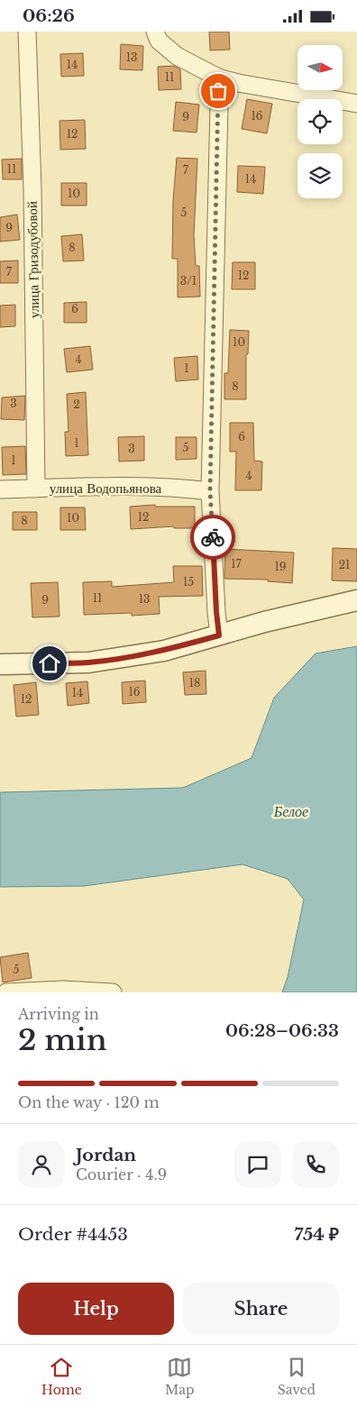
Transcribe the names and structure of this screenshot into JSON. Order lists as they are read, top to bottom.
{
  "streets": {
    "street": ["улица Гризодубовой", "улица Водопьянова"]
  },
  "crossings": [
    ["улица Гризодубовой", "улица Водопьянова"]
  ],
  "water": ["Белое"],
  "house_numbers": [
    "13",
    "14",
    "11",
    "16",
    "9",
    "12",
    "11",
    "7",
    "14",
    "10",
    "5",
    "9",
    "8",
    "7",
    "12",
    "3/1",
    "6",
    "10",
    "4",
    "1",
    "8",
    "3",
    "2",
    "6",
    "1",
    "5",
    "3",
    "1",
    "4",
    "12",
    "10",
    "8",
    "17",
    "21",
    "19",
    "15",
    "11",
    "13",
    "9",
    "18",
    "16",
    "14",
    "12",
    "5"
  ],
  "north": "right",
  "page": {
    "status": "06:26",
    "heading": ["2 min", "Arriving in", "06:28–06:33"],
    "panel": [
      "Jordan",
      "Courier · 4.9",
      "Order #4453",
      "754 ₽"
    ],
    "bar": "On the way · 120 m",
    "buttons": ["Help", "Share"],
    "tabs": ["Home", "Map", "Saved"]
  }
}
